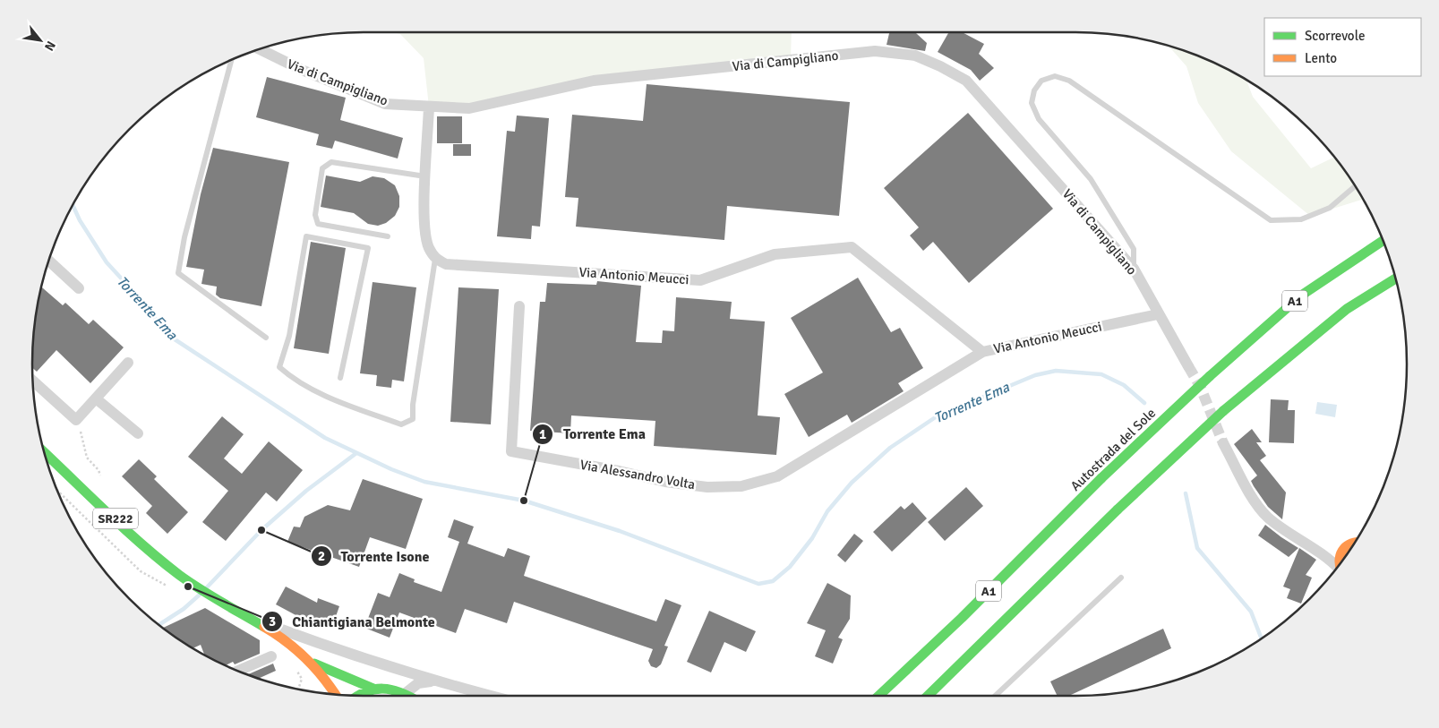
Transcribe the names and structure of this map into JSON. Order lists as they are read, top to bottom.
{
  "streets": {
    "main road": ["A1", "Autostrada del Sole", "SR222"],
    "street": ["Via di Campigliano", "Via Antonio Meucci", "Via Alessandro Volta"]
  },
  "crossings": [
    ["Via di Campigliano", "Via Antonio Meucci"],
    ["Via Antonio Meucci", "Via Alessandro Volta"]
  ],
  "water": ["Torrente Ema"],
  "places": ["Torrente Ema", "Torrente Isone", "Chiantigiana Belmonte"],
  "legend": ["Scorrevole", "Lento"],
  "north": "bottom right"
}
